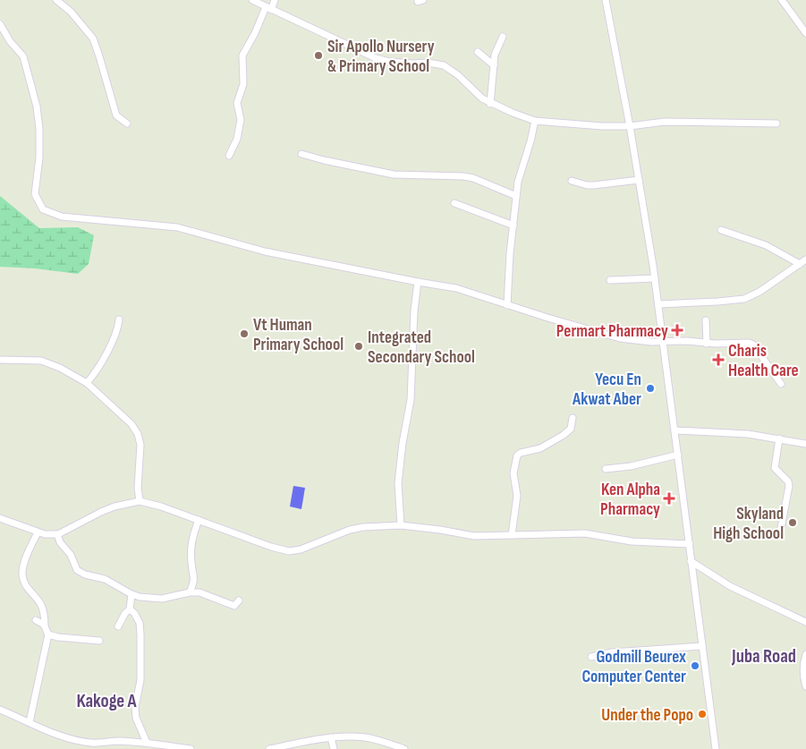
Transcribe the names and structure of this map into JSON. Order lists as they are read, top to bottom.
{
  "districts": ["Juba Road", "Kakoge A"],
  "places": {
    "other": [
      "Sir Apollo Nursery & Primary School",
      "Vt Human Primary School",
      "Integrated Secondary School",
      "Yecu En Akwat Aber",
      "Skyland High School",
      "Godmill Beurex Computer Center",
      "Under the Popo"
    ],
    "health": ["Permart Pharmacy", "Charis Health Care", "Ken Alpha Pharmacy"]
  }
}
